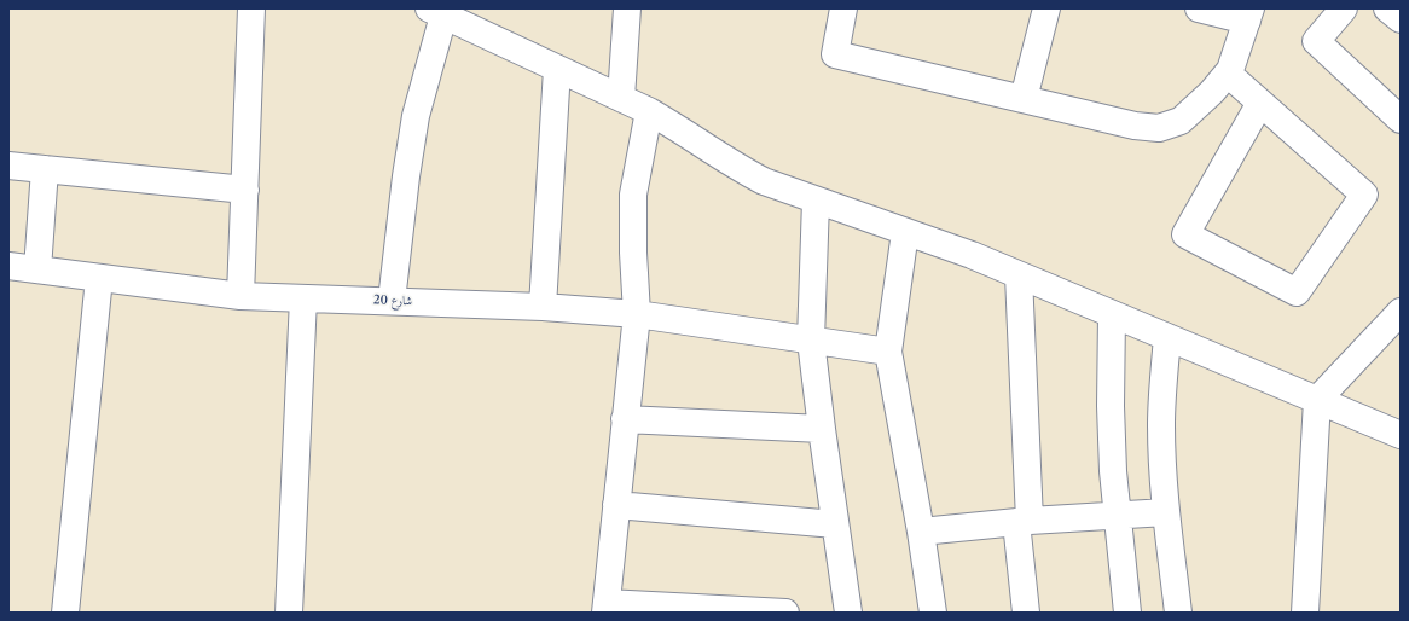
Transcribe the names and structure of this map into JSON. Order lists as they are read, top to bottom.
{
  "streets": {
    "street": ["شارع 20"]
  }
}
